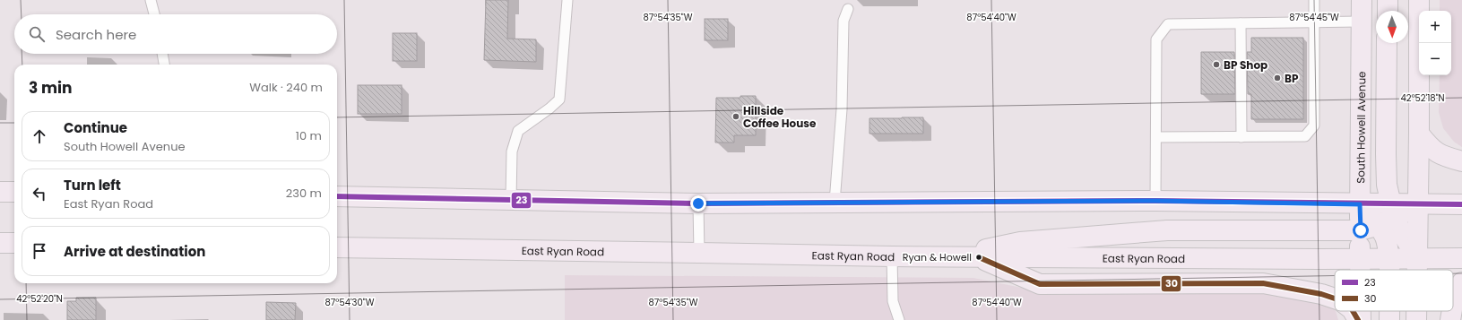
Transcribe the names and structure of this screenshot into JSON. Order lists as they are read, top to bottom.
{
  "streets": {
    "main road": ["South Howell Avenue", "East Ryan Road"]
  },
  "crossings": [
    ["South Howell Avenue", "East Ryan Road"]
  ],
  "places": [
    "BP Shop",
    "BP",
    "Hillside Coffee House",
    "Ryan & Howell"
  ],
  "lines": ["transit line 23", "transit line 30"],
  "legend": ["23", "30"],
  "north": "bottom",
  "page": {
    "map_buttons": ["+", "−"],
    "search": "Search here",
    "heading": ["3 min", "Walk · 240 m"],
    "list": [
      ["Continue", "South Howell Avenue", "10 m"],
      ["Turn left", "East Ryan Road", "230 m"],
      "Arrive at destination"
    ]
  },
  "coordinates": [
    "87°54'35\"W",
    "87°54'40\"W",
    "87°54'45\"W",
    "42°52'18\"N",
    "42°52'20\"N",
    "87°54'30\"W"
  ]
}
